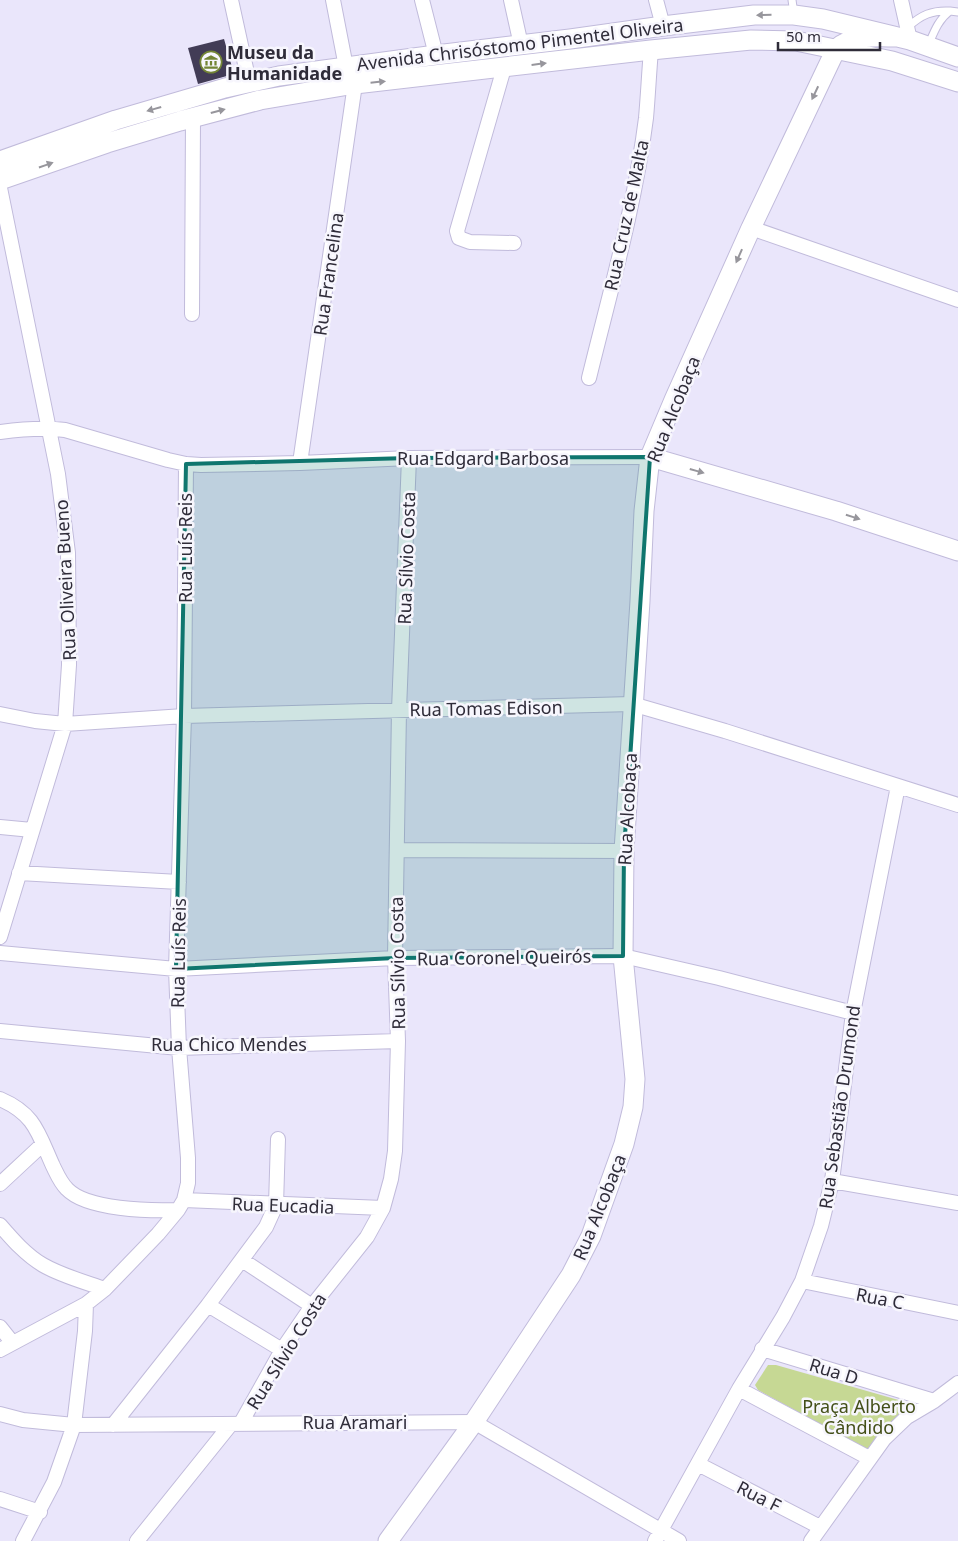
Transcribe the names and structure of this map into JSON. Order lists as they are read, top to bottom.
{
  "streets": {
    "main road": ["Avenida Chrisóstomo Pimentel Oliveira", "Rua Alcobaça", "Rua Edgard Barbosa"],
    "street": [
      "Rua Cruz de Malta",
      "Rua Francelina",
      "Rua Luís Reis",
      "Rua Sílvio Costa",
      "Rua Oliveira Bueno",
      "Rua Tomas Edison",
      "Rua Coronel Queirós",
      "Rua Chico Mendes",
      "Rua Sebastião Drumond",
      "Rua Eucadia",
      "Rua C",
      "Rua D",
      "Rua Aramari",
      "Rua F"
    ]
  },
  "crossings": [
    ["Avenida Chrisóstomo Pimentel Oliveira", "Rua Cruz de Malta"],
    ["Avenida Chrisóstomo Pimentel Oliveira", "Rua Francelina"],
    ["Avenida Chrisóstomo Pimentel Oliveira", "Rua Alcobaça"],
    ["Rua Francelina", "Rua Edgard Barbosa"],
    ["Rua Alcobaça", "Rua Edgard Barbosa"],
    ["Rua Alcobaça", "Rua Tomas Edison"],
    ["Rua Alcobaça", "Rua Coronel Queirós"],
    ["Rua Alcobaça", "Rua Aramari"],
    ["Rua Edgard Barbosa", "Rua Luís Reis"],
    ["Rua Edgard Barbosa", "Rua Sílvio Costa"],
    ["Rua Edgard Barbosa", "Rua Oliveira Bueno"],
    ["Rua Luís Reis", "Rua Tomas Edison"],
    ["Rua Luís Reis", "Rua Coronel Queirós"],
    ["Rua Luís Reis", "Rua Chico Mendes"],
    ["Rua Luís Reis", "Rua Eucadia"],
    ["Rua Sílvio Costa", "Rua Tomas Edison"],
    ["Rua Sílvio Costa", "Rua Coronel Queirós"],
    ["Rua Sílvio Costa", "Rua Chico Mendes"],
    ["Rua Sílvio Costa", "Rua Eucadia"],
    ["Rua Sílvio Costa", "Rua Aramari"],
    ["Rua Oliveira Bueno", "Rua Tomas Edison"],
    ["Rua Tomas Edison", "Rua Sebastião Drumond"],
    ["Rua Coronel Queirós", "Rua Sebastião Drumond"],
    ["Rua Sebastião Drumond", "Rua C"],
    ["Rua Sebastião Drumond", "Rua D"],
    ["Rua Sebastião Drumond", "Rua F"]
  ],
  "parks": ["Praça Alberto Cândido"],
  "places": {
    "museum": ["Museu da Humanidade"]
  },
  "scale_bar": "50 m"
}
